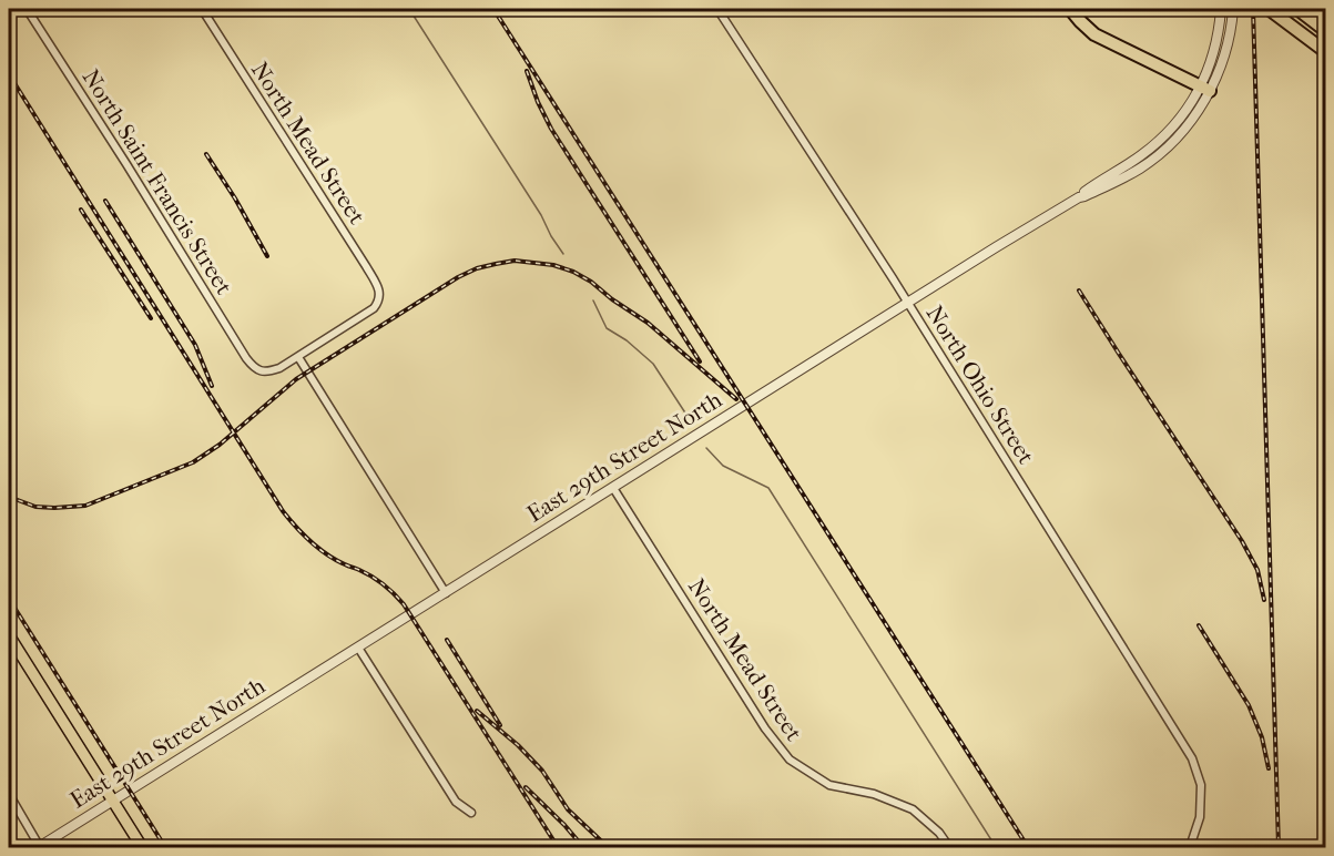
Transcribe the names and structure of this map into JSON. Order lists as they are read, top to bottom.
{
  "streets": {
    "street": [
      "North Mead Street",
      "North Saint Francis Street",
      "North Ohio Street",
      "East 29th Street North"
    ]
  },
  "crossings": [
    ["North Mead Street", "North Saint Francis Street"],
    ["North Mead Street", "East 29th Street North"],
    ["North Ohio Street", "East 29th Street North"]
  ]
}
